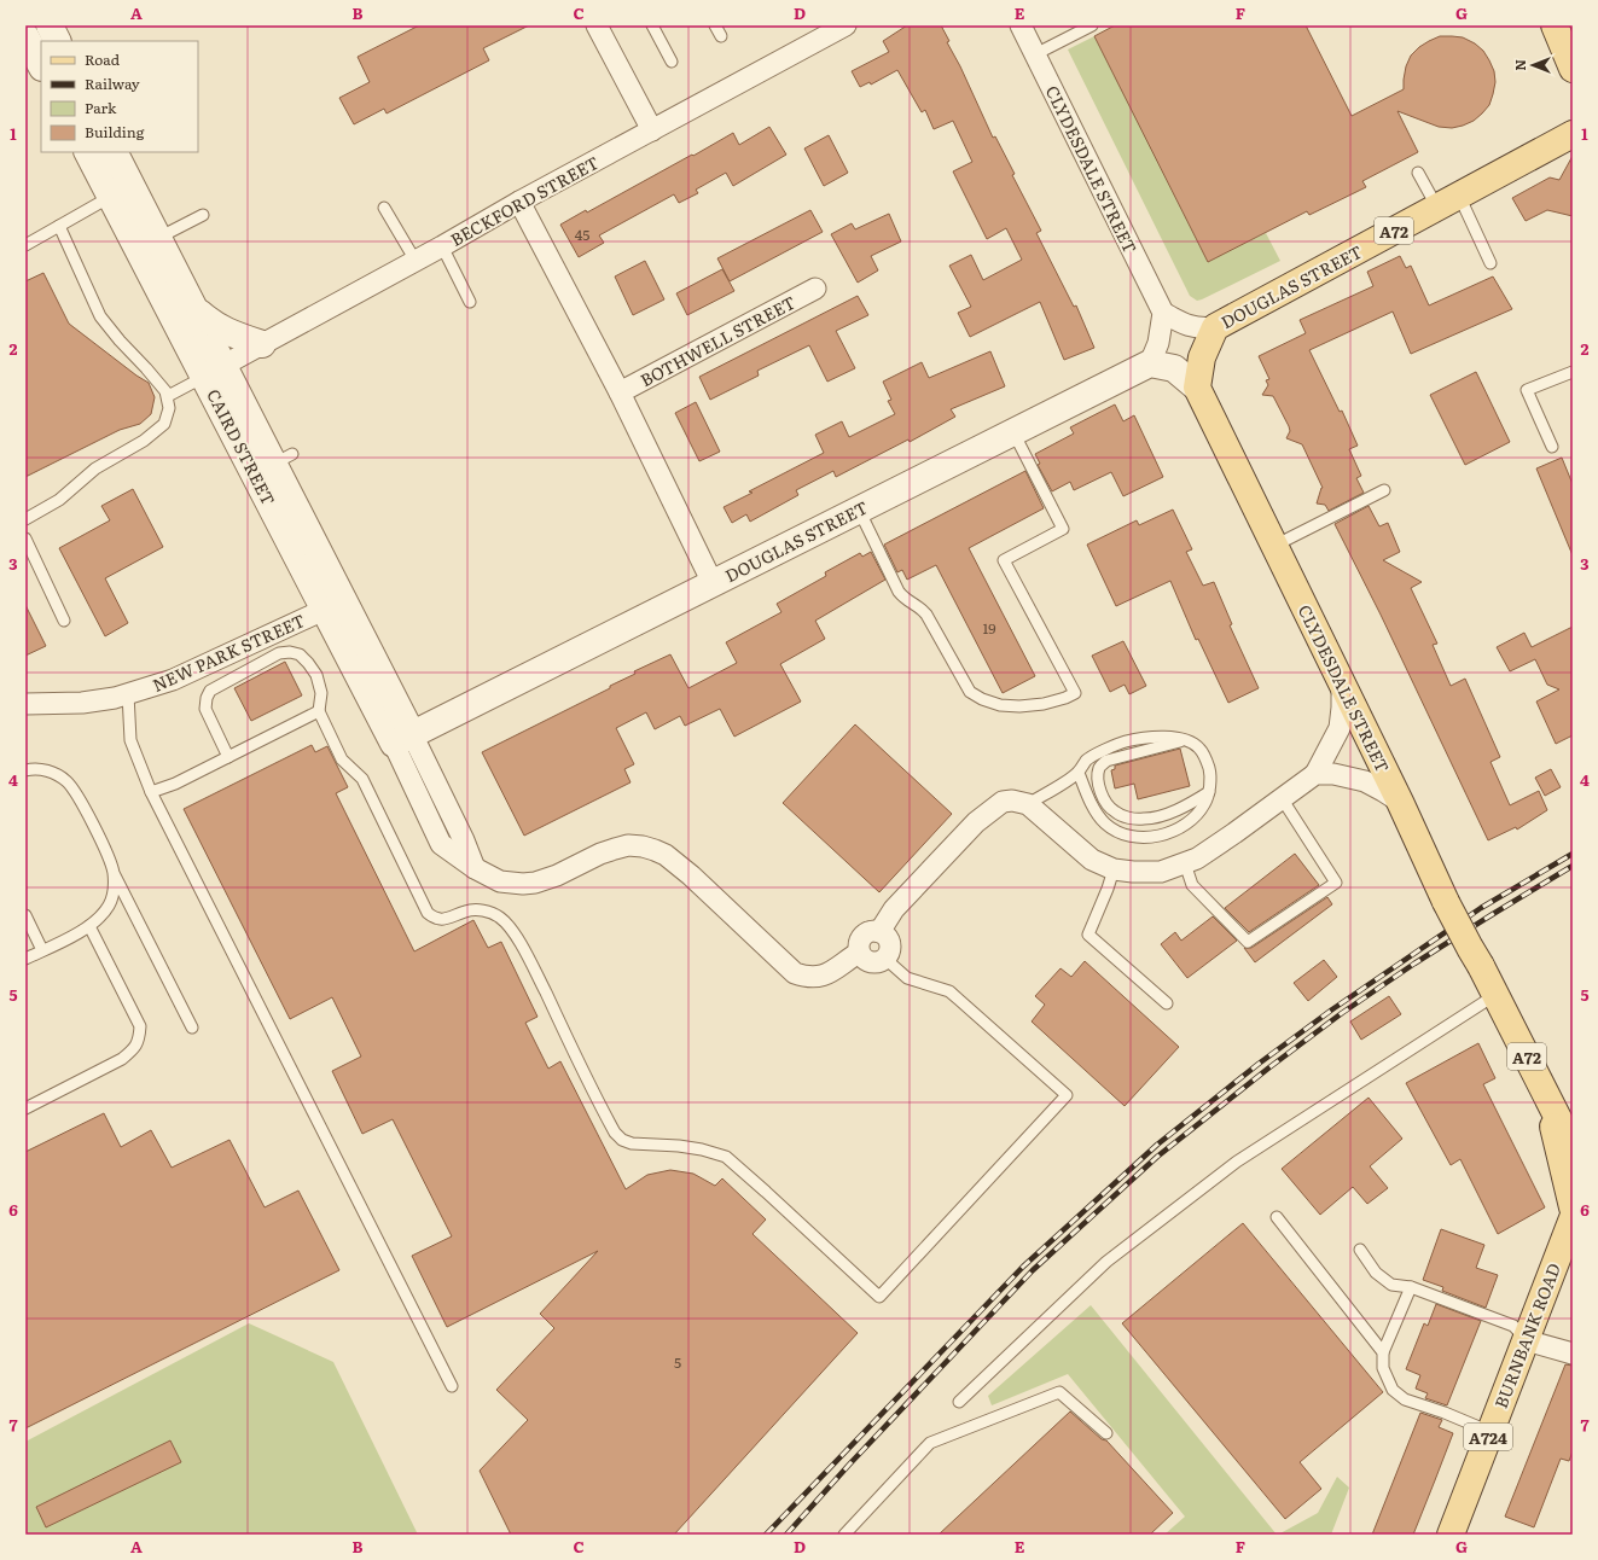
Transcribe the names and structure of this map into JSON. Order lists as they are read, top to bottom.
{
  "streets": {
    "main road": [
      "CLYDESDALE STREET",
      "A72",
      "DOUGLAS STREET",
      "BURNBANK ROAD",
      "A724"
    ],
    "street": [
      "BECKFORD STREET",
      "BOTHWELL STREET",
      "CAIRD STREET",
      "NEW PARK STREET"
    ]
  },
  "crossings": [
    ["BECKFORD STREET", "BOTHWELL STREET"],
    ["BECKFORD STREET", "CAIRD STREET"],
    ["DOUGLAS STREET", "BOTHWELL STREET"],
    ["DOUGLAS STREET", "CAIRD STREET"],
    ["CAIRD STREET", "NEW PARK STREET"]
  ],
  "house_numbers": ["45", "19", "5"],
  "legend": [
    "Road",
    "Railway",
    "Park",
    "Building"
  ],
  "north": "left",
  "grid": {
    "columns": [
      "A",
      "B",
      "C",
      "D",
      "E",
      "F",
      "G"
    ],
    "rows": [
      "1",
      "2",
      "3",
      "4",
      "5",
      "6",
      "7"
    ]
  }
}
